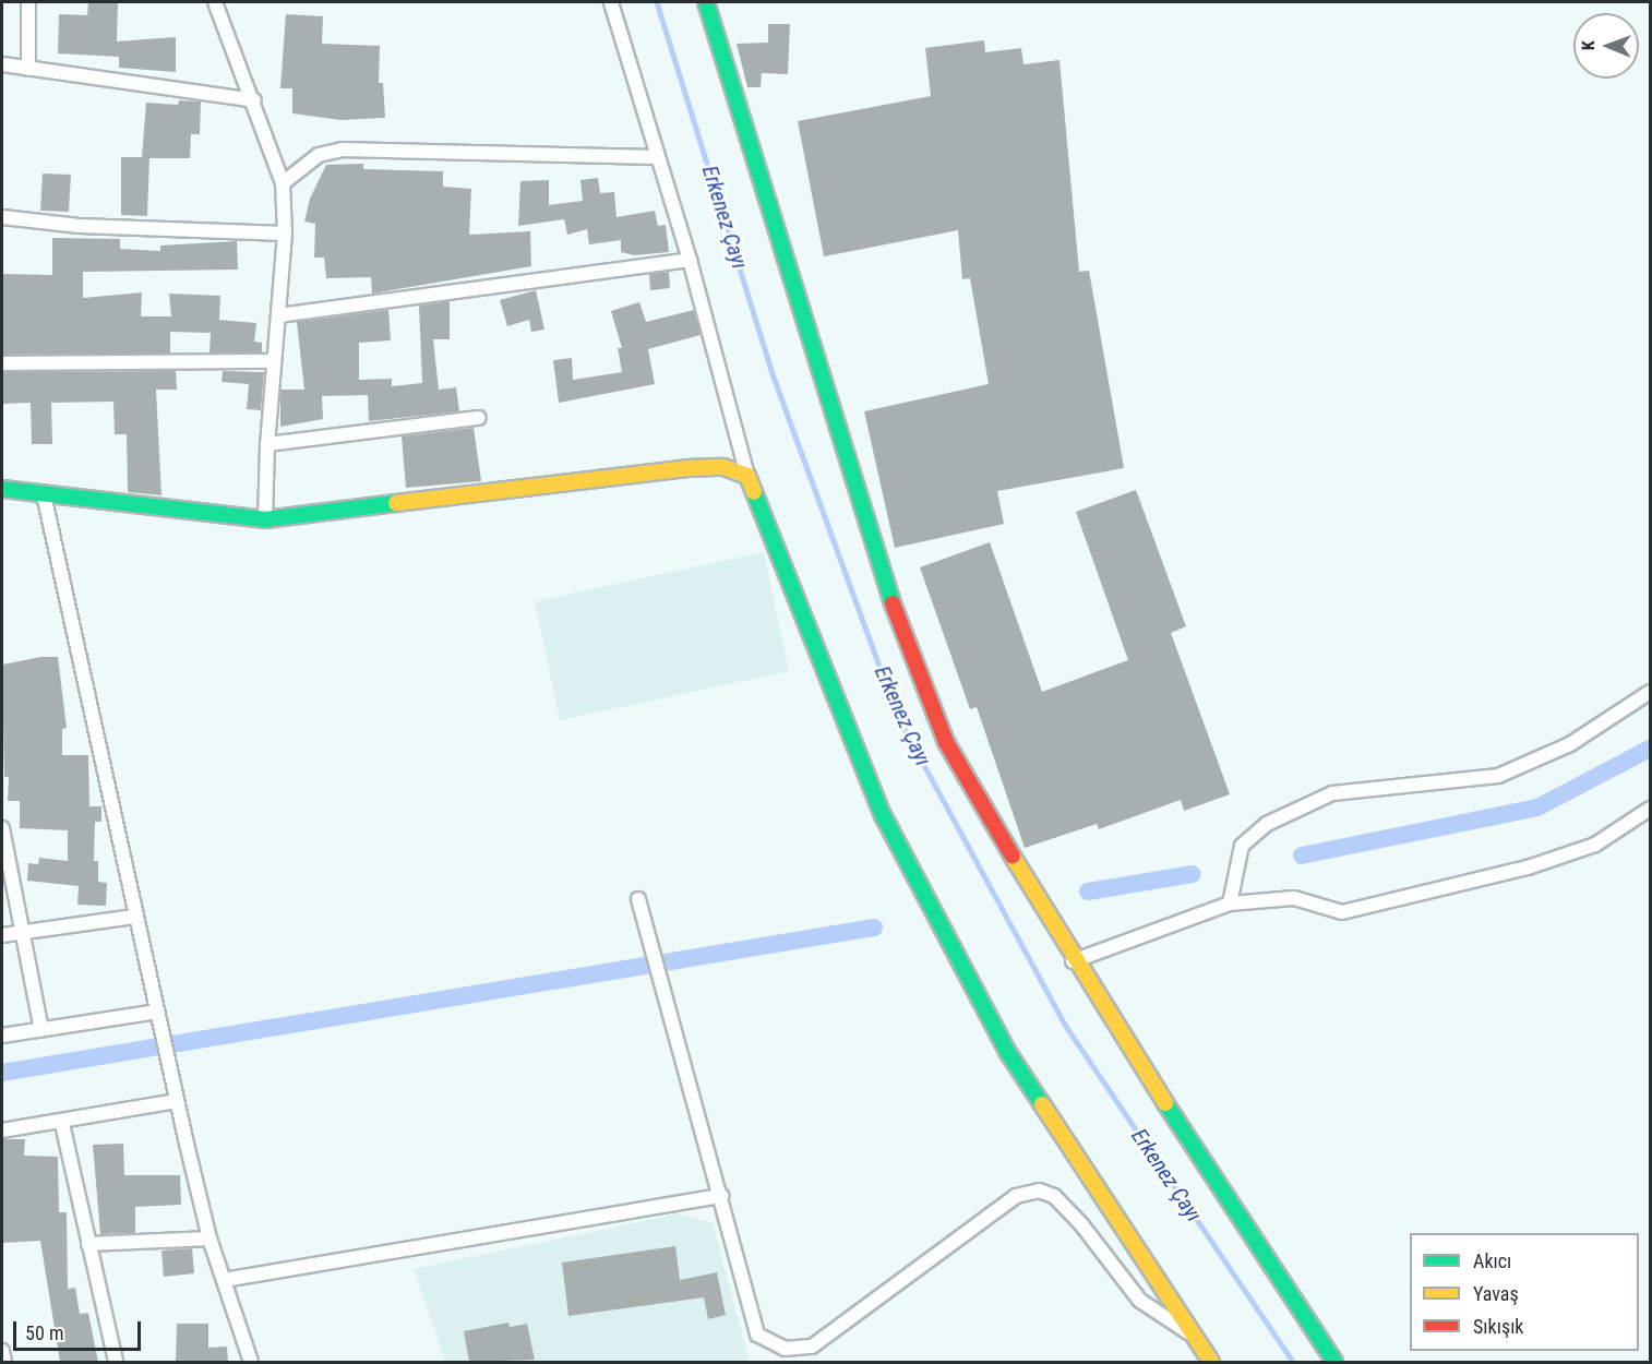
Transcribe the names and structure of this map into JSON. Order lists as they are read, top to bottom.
{
  "water": ["Erkenez Çayı"],
  "legend": ["Akıcı", "Yavaş", "Sıkışık"],
  "scale_bar": "50 m",
  "north": "left"
}
